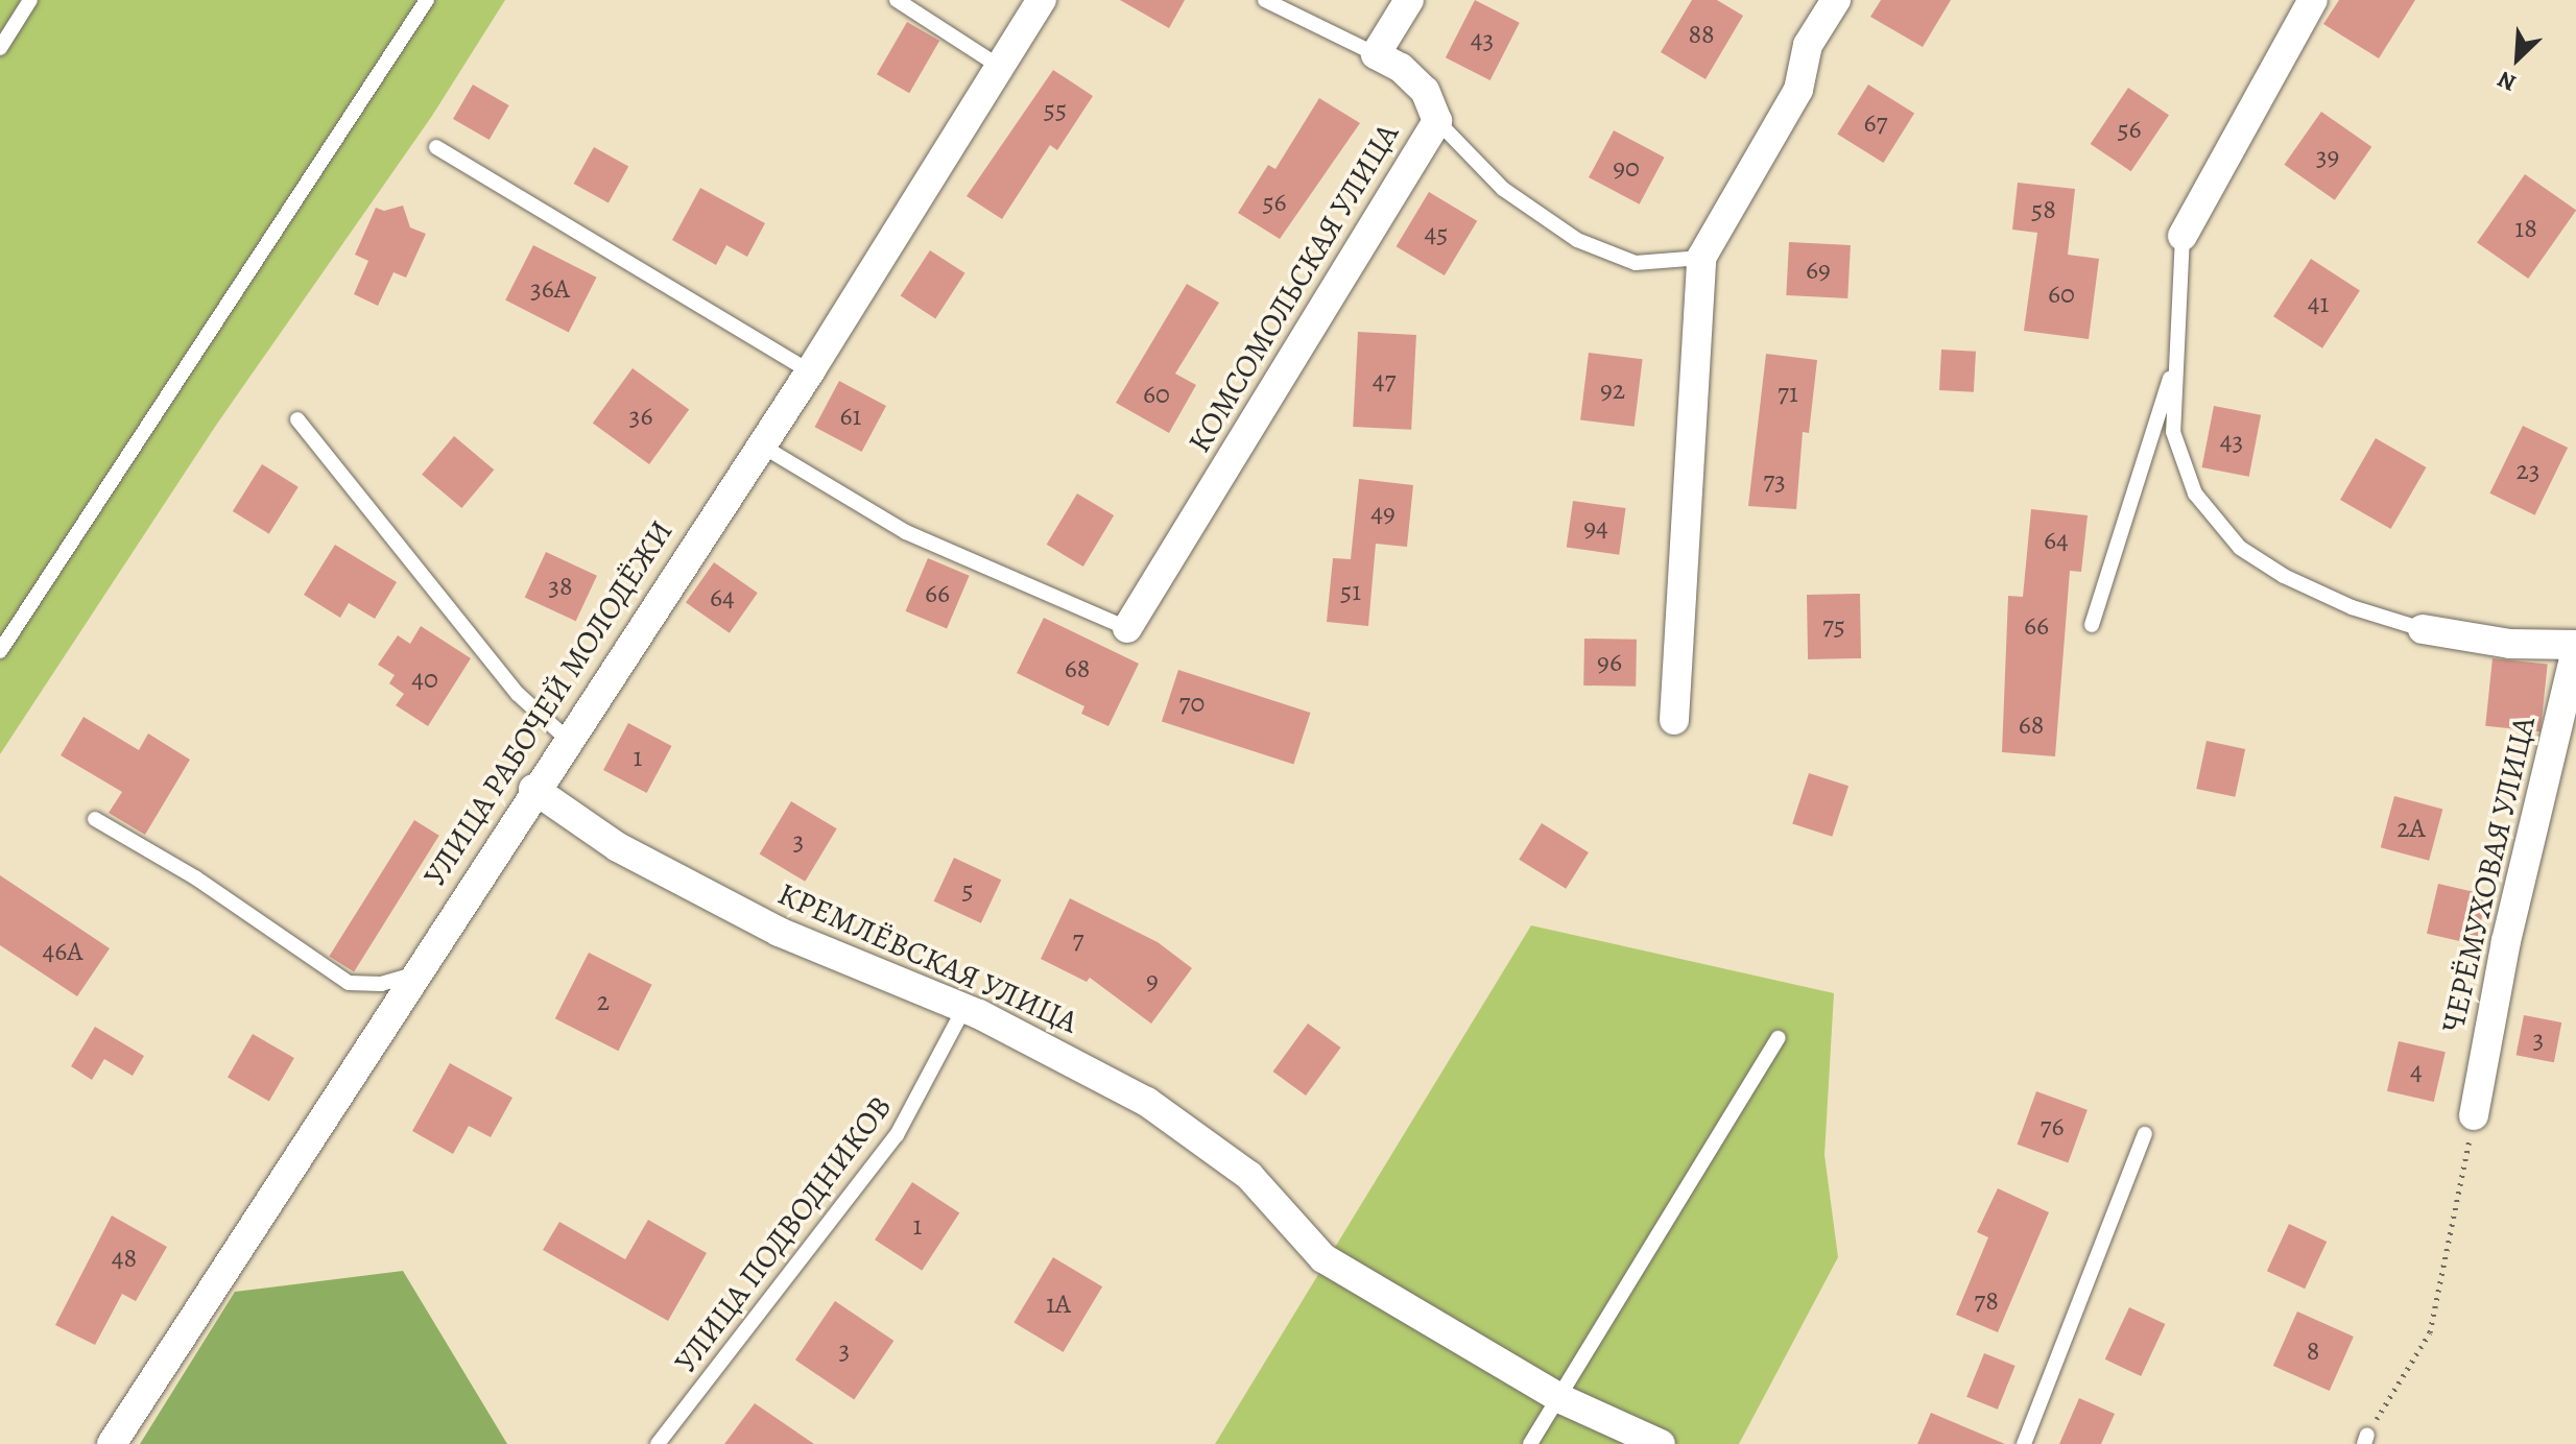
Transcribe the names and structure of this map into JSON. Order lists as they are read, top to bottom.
{
  "streets": {
    "street": [
      "КОМСОМОЛЬСКАЯ УЛИЦА",
      "УЛИЦА РАБОЧЕЙ МОЛОДЁЖИ",
      "ЧЕРЁМУХОВАЯ УЛИЦА",
      "КРЕМЛЁВСКАЯ УЛИЦА"
    ],
    "lane": ["УЛИЦА ПОДВОДНИКОВ"]
  },
  "crossings": [
    ["УЛИЦА РАБОЧЕЙ МОЛОДЁЖИ", "КРЕМЛЁВСКАЯ УЛИЦА"],
    ["КРЕМЛЁВСКАЯ УЛИЦА", "УЛИЦА ПОДВОДНИКОВ"]
  ],
  "house_numbers": [
    "88",
    "43",
    "55",
    "67",
    "56",
    "39",
    "90",
    "56",
    "58",
    "18",
    "45",
    "69",
    "36А",
    "60",
    "41",
    "47",
    "92",
    "71",
    "60",
    "36",
    "61",
    "43",
    "23",
    "73",
    "49",
    "94",
    "64",
    "38",
    "51",
    "66",
    "64",
    "75",
    "66",
    "96",
    "68",
    "40",
    "70",
    "68",
    "1",
    "2А",
    "3",
    "5",
    "7",
    "46А",
    "9",
    "2",
    "3",
    "4",
    "76",
    "1",
    "48",
    "78",
    "1А",
    "3",
    "8"
  ],
  "north": "bottom left"
}
